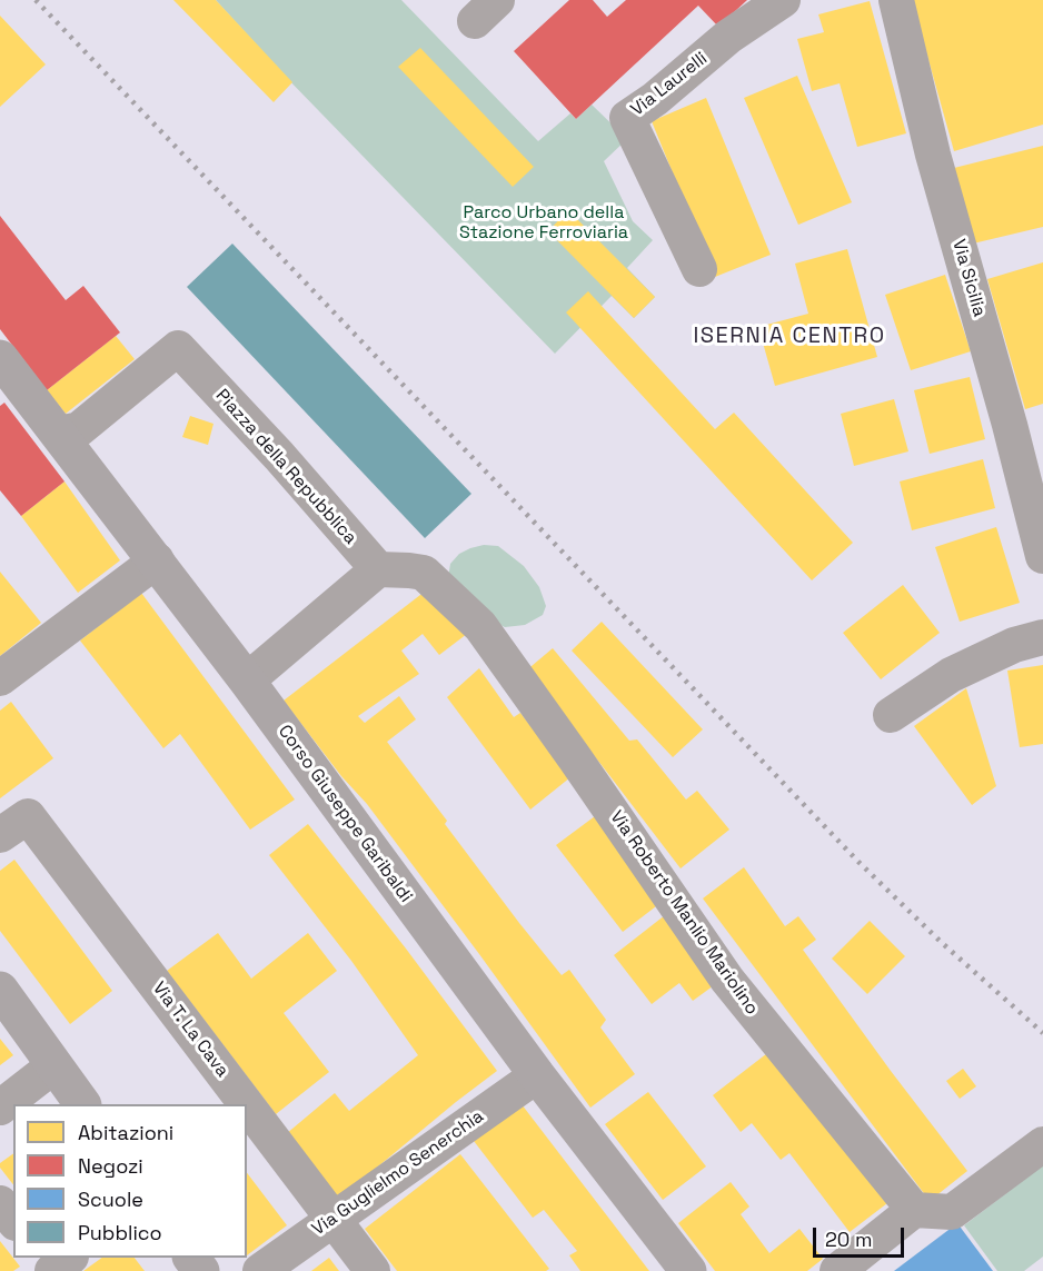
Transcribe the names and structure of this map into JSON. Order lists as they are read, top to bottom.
{
  "streets": {
    "main road": ["Corso Giuseppe Garibaldi"],
    "street": [
      "Via Laurelli",
      "Via Sicilia",
      "Piazza della Repubblica",
      "Via Roberto Manlio Mariolino",
      "Via T. La Cava",
      "Via Guglielmo Senerchia"
    ]
  },
  "crossings": [
    ["Piazza della Repubblica", "Corso Giuseppe Garibaldi"],
    ["Piazza della Repubblica", "Via Roberto Manlio Mariolino"],
    ["Corso Giuseppe Garibaldi", "Via Guglielmo Senerchia"],
    ["Via T. La Cava", "Via Guglielmo Senerchia"]
  ],
  "districts": ["ISERNIA CENTRO"],
  "parks": ["Parco Urbano della Stazione Ferroviaria"],
  "legend": [
    "Abitazioni",
    "Negozi",
    "Scuole",
    "Pubblico"
  ],
  "scale_bar": "20 m"
}
